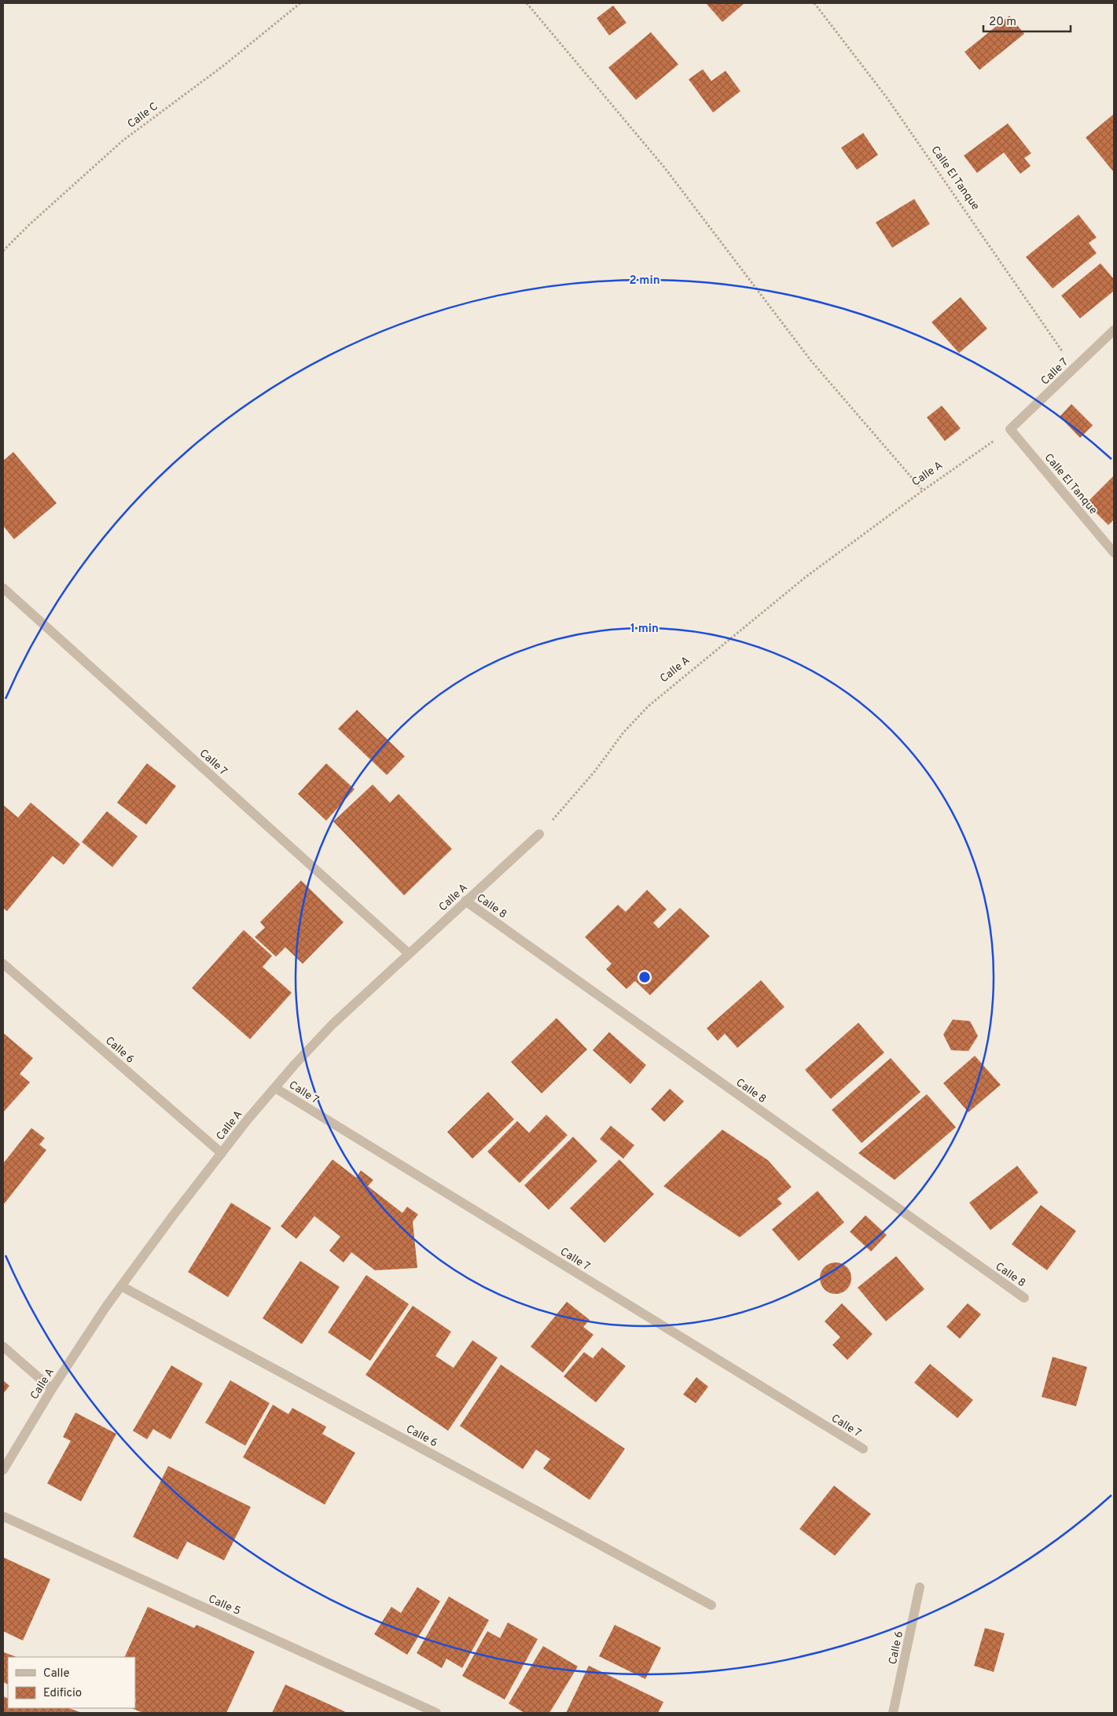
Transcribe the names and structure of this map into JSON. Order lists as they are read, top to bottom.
{
  "streets": {
    "street": [
      "Calle El Tanque",
      "Calle 7",
      "Calle A",
      "Calle 8",
      "Calle 6",
      "Calle 5"
    ],
    "path": ["Calle C"]
  },
  "crossings": [
    ["Calle El Tanque", "Calle 7"],
    ["Calle El Tanque", "Calle A"],
    ["Calle 7", "Calle A"],
    ["Calle A", "Calle 8"],
    ["Calle A", "Calle 6"]
  ],
  "legend": ["Calle", "Edificio"],
  "scale_bar": "20 m",
  "rings": ["2 min", "1 min"]
}
